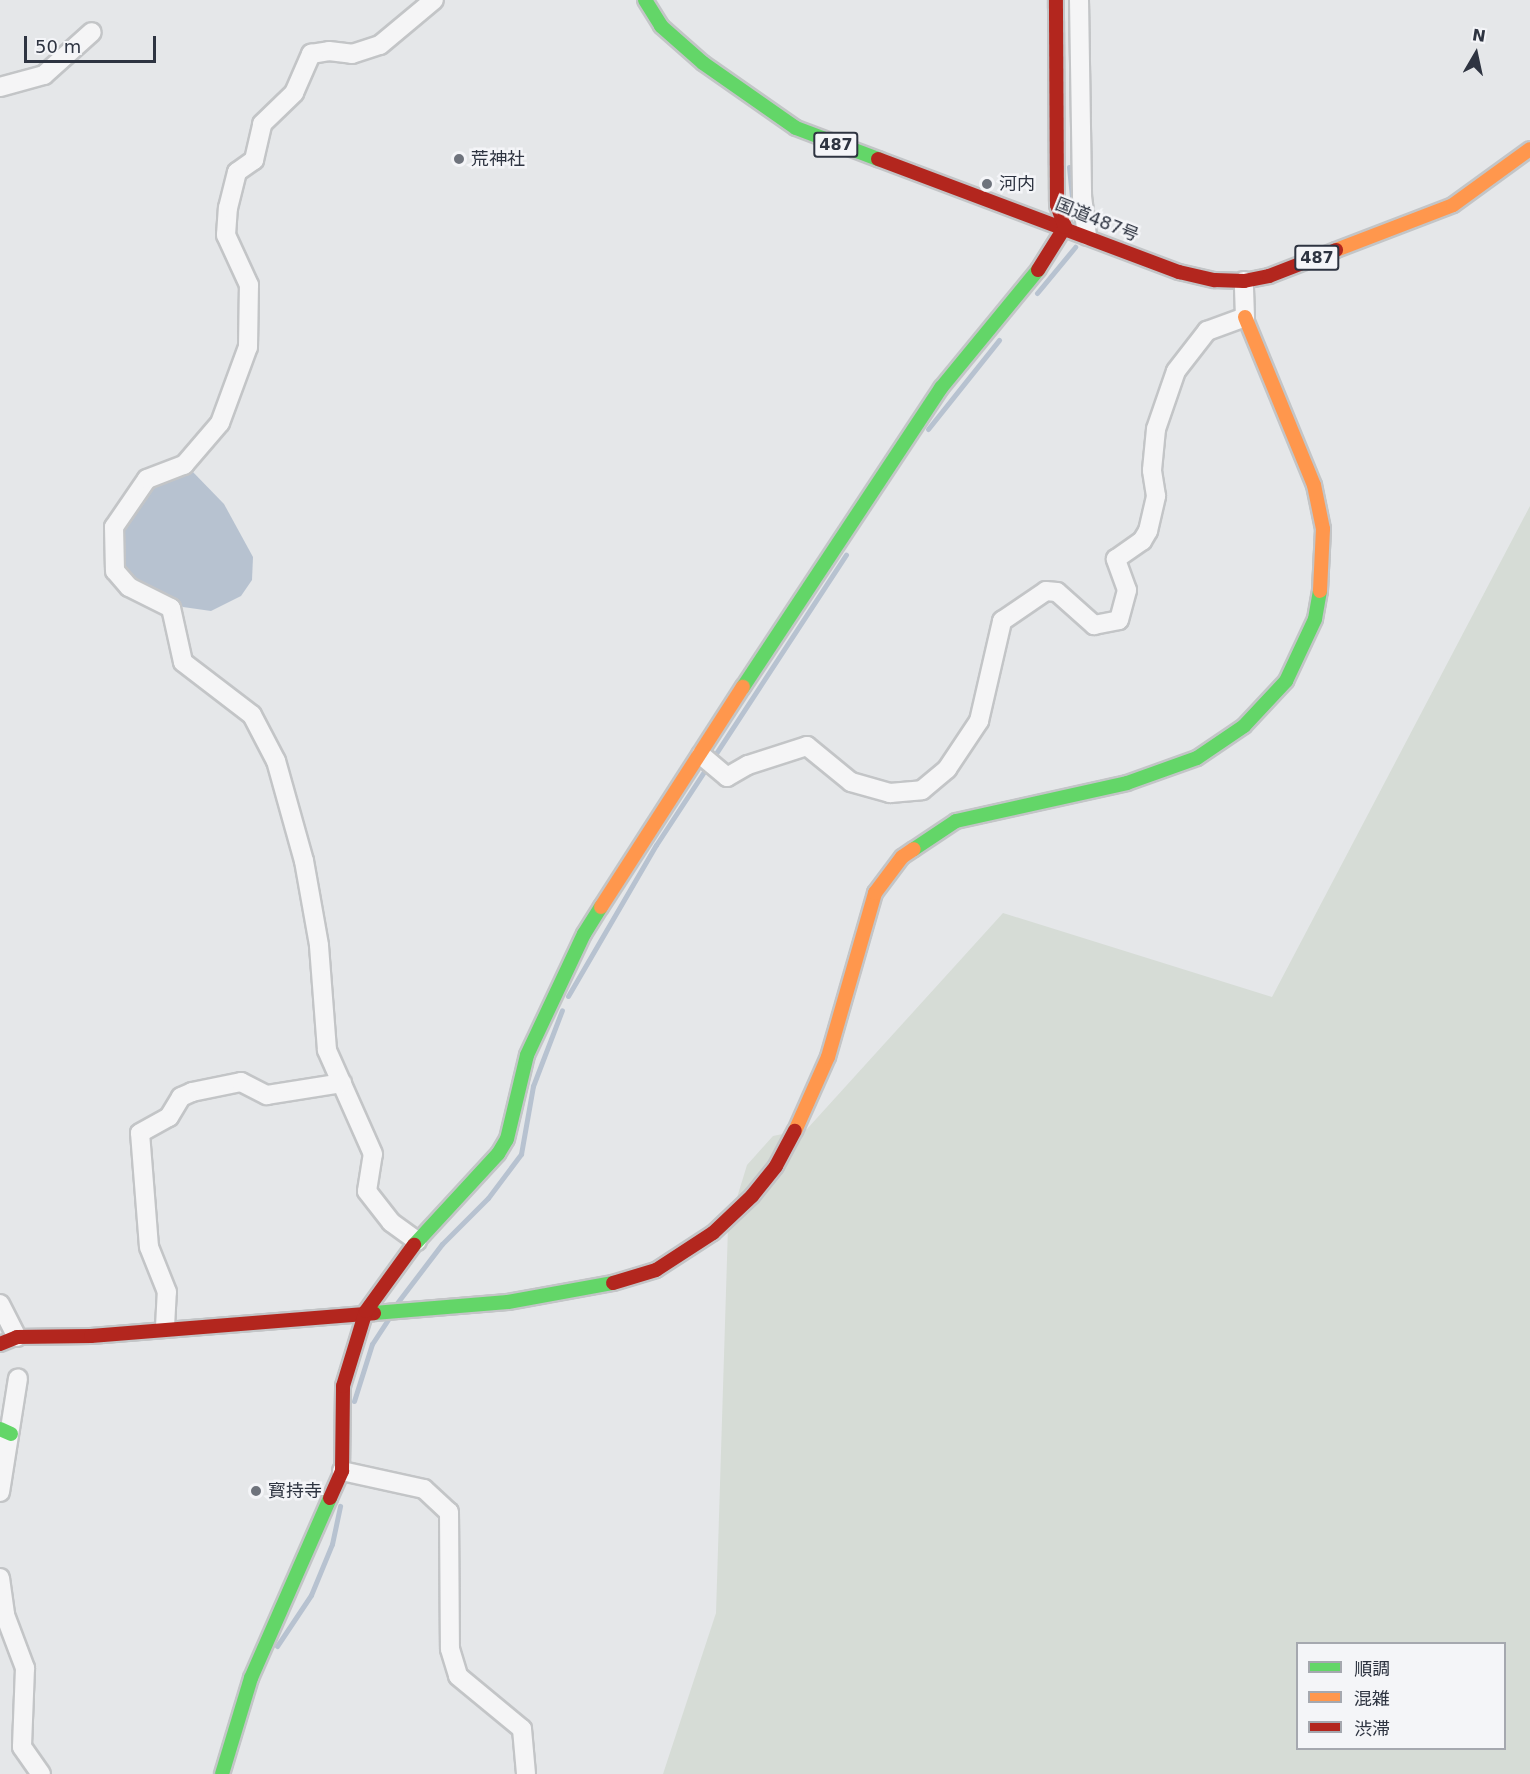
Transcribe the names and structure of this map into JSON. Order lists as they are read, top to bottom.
{
  "streets": {
    "main road": ["487", "国道487号"]
  },
  "places": ["荒神社", "河内", "寳持寺"],
  "legend": ["順調", "混雑", "渋滞"],
  "scale_bar": "50 m",
  "north": "top"
}
